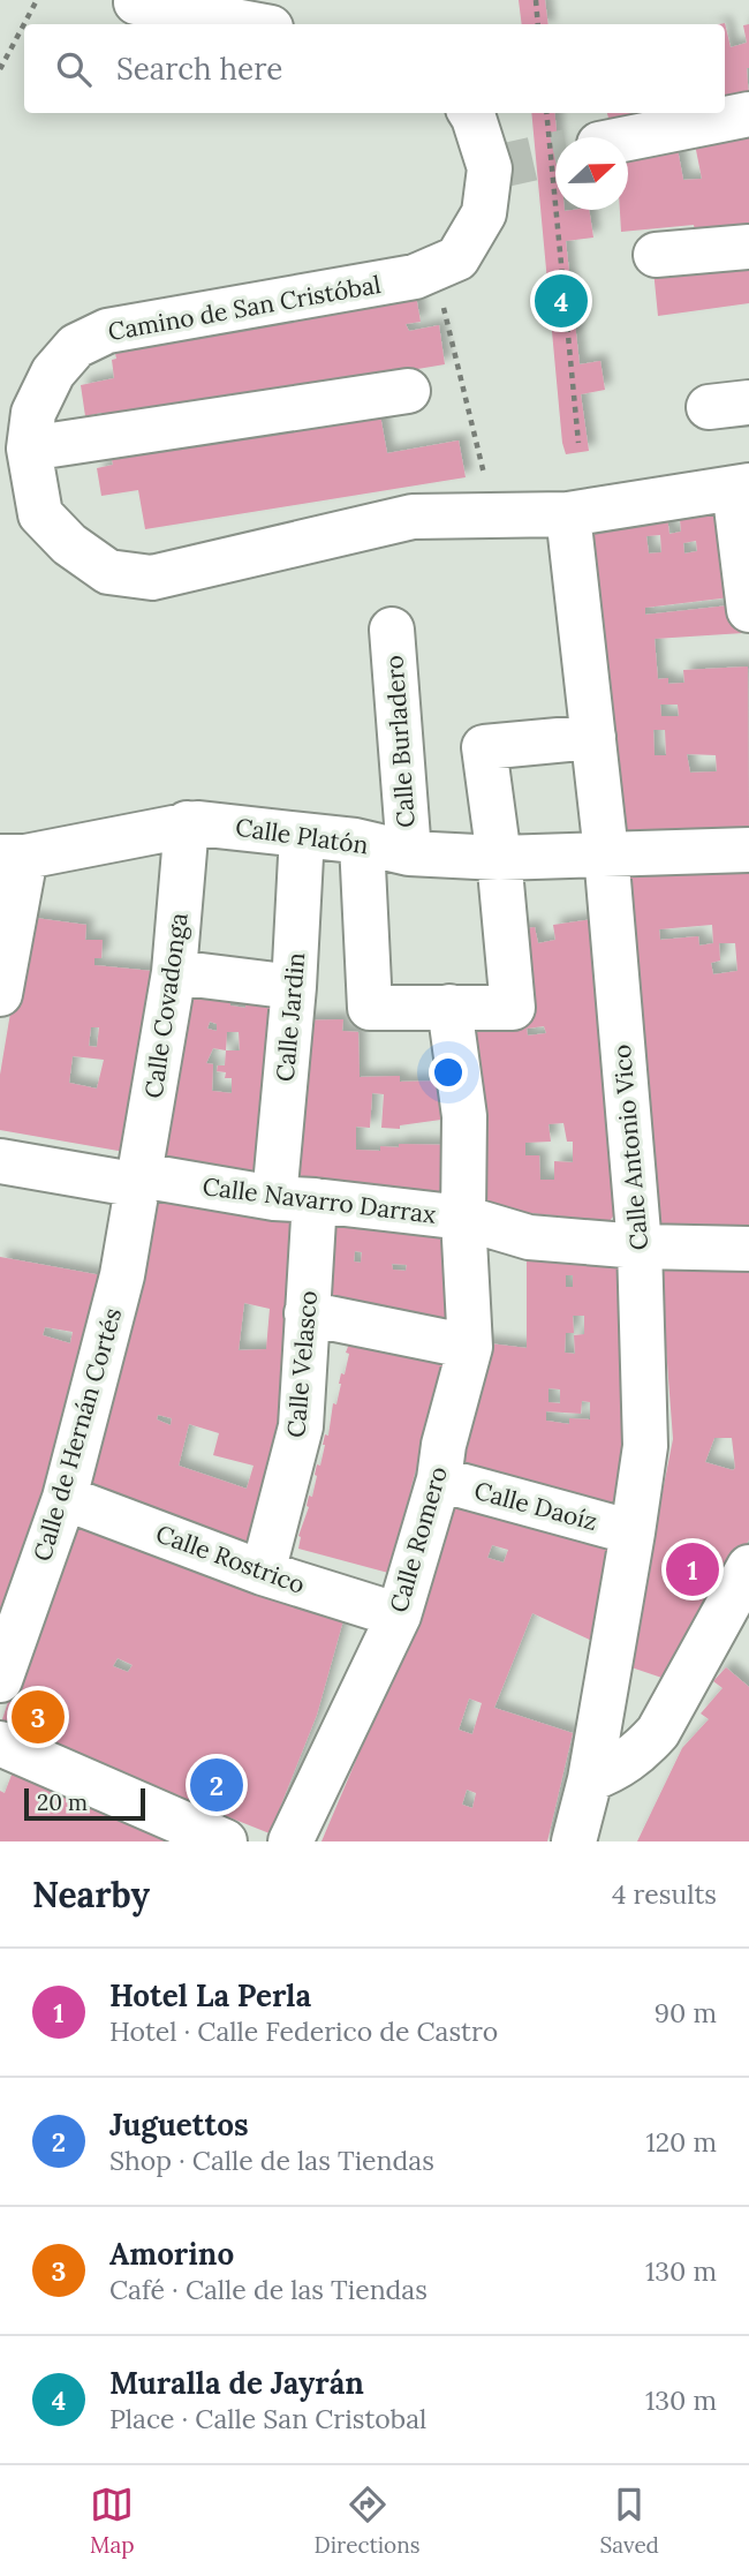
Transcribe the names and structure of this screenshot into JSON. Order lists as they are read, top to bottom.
{
  "streets": {
    "street": [
      "Camino de San Cristóbal",
      "Calle Burladero",
      "Calle Platón",
      "Calle Covadonga",
      "Calle Jardin",
      "Calle Antonio Vico",
      "Calle Navarro Darrax",
      "Calle Velasco",
      "Calle de Hernán Cortés",
      "Calle Daoíz",
      "Calle Romero",
      "Calle Rostrico"
    ]
  },
  "crossings": [
    ["Camino de San Cristóbal", "Calle Antonio Vico"],
    ["Calle Burladero", "Calle Platón"],
    ["Calle Platón", "Calle Covadonga"],
    ["Calle Platón", "Calle Jardin"],
    ["Calle Platón", "Calle Antonio Vico"],
    ["Calle Covadonga", "Calle Navarro Darrax"],
    ["Calle Covadonga", "Calle de Hernán Cortés"],
    ["Calle Jardin", "Calle Navarro Darrax"],
    ["Calle Jardin", "Calle Velasco"],
    ["Calle Antonio Vico", "Calle Navarro Darrax"],
    ["Calle Antonio Vico", "Calle Daoíz"],
    ["Calle Navarro Darrax", "Calle Velasco"],
    ["Calle Navarro Darrax", "Calle de Hernán Cortés"],
    ["Calle Navarro Darrax", "Calle Romero"],
    ["Calle Velasco", "Calle Rostrico"],
    ["Calle de Hernán Cortés", "Calle Rostrico"],
    ["Calle Daoíz", "Calle Romero"],
    ["Calle Romero", "Calle Rostrico"]
  ],
  "scale_bar": "20 m",
  "north": "right",
  "page": {
    "search": "Search here",
    "pins": [
      "4",
      "1",
      "3",
      "2"
    ],
    "scale": "20 m",
    "heading": ["Nearby", "4 results"],
    "list": [
      {
        "mark": "1",
        "name": "Hotel La Perla",
        "note": "Hotel · Calle Federico de Castro",
        "value": "90 m"
      },
      {
        "mark": "2",
        "name": "Juguettos",
        "note": "Shop · Calle de las Tiendas",
        "value": "120 m"
      },
      {
        "mark": "3",
        "name": "Amorino",
        "note": "Café · Calle de las Tiendas",
        "value": "130 m"
      },
      {
        "mark": "4",
        "name": "Muralla de Jayrán",
        "note": "Place · Calle San Cristobal",
        "value": "130 m"
      }
    ],
    "nav": ["Map", "Directions", "Saved"]
  }
}
